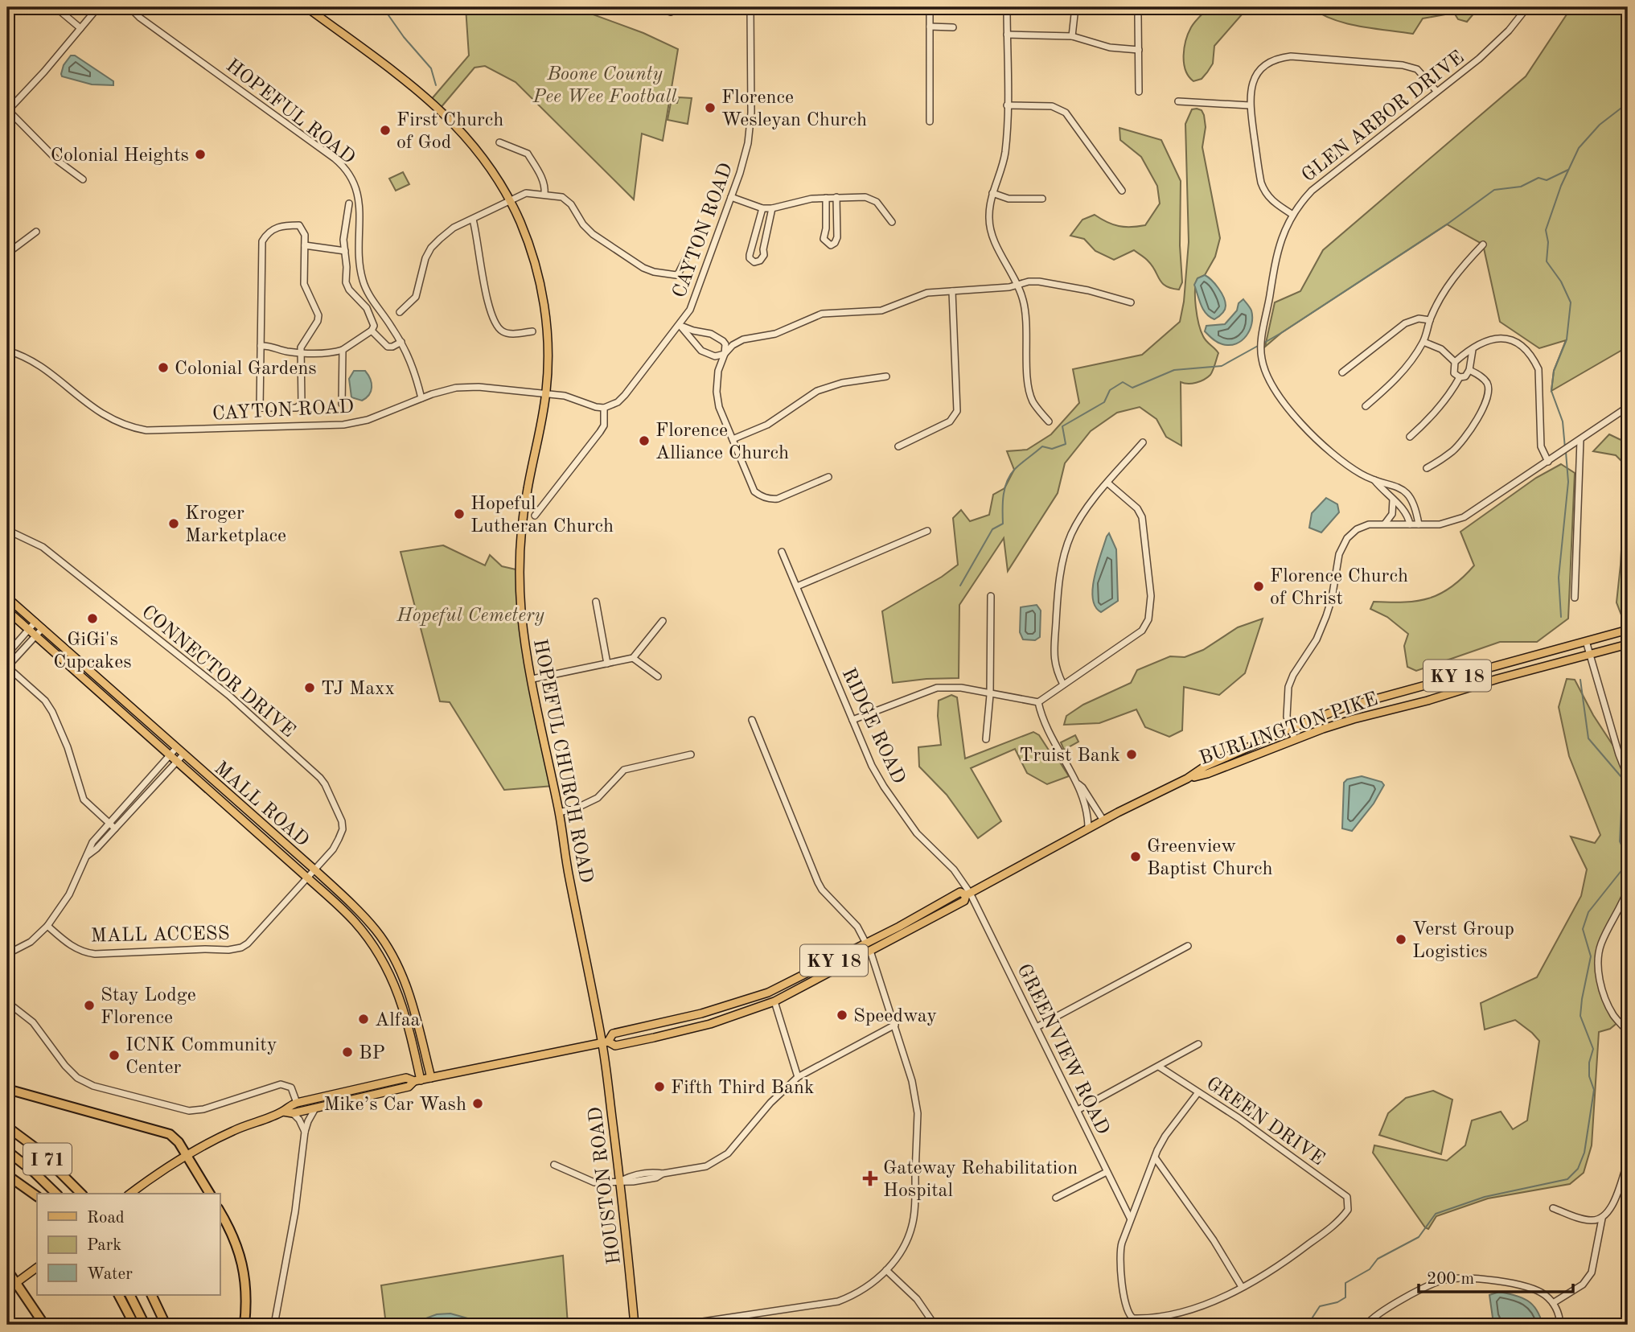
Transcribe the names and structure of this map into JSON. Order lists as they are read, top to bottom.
{
  "streets": {
    "highway": ["I 71"],
    "main road": [
      "KY 18",
      "BURLINGTON PIKE",
      "HOPEFUL CHURCH ROAD",
      "MALL ROAD",
      "HOUSTON ROAD"
    ],
    "street": [
      "HOPEFUL ROAD",
      "GLEN ARBOR DRIVE",
      "CAYTON ROAD",
      "CONNECTOR DRIVE",
      "RIDGE ROAD",
      "MALL ACCESS",
      "GREENVIEW ROAD",
      "GREEN DRIVE"
    ]
  },
  "crossings": [
    ["HOPEFUL ROAD", "CAYTON ROAD"],
    ["CAYTON ROAD", "HOPEFUL CHURCH ROAD"],
    ["CONNECTOR DRIVE", "MALL ROAD"],
    ["CONNECTOR DRIVE", "MALL ACCESS"],
    ["RIDGE ROAD", "BURLINGTON PIKE"],
    ["RIDGE ROAD", "GREENVIEW ROAD"],
    ["BURLINGTON PIKE", "HOPEFUL CHURCH ROAD"],
    ["BURLINGTON PIKE", "MALL ROAD"],
    ["BURLINGTON PIKE", "GREENVIEW ROAD"],
    ["BURLINGTON PIKE", "HOUSTON ROAD"],
    ["HOPEFUL CHURCH ROAD", "HOUSTON ROAD"],
    ["MALL ROAD", "MALL ACCESS"]
  ],
  "parks": ["Boone County Pee Wee Football", "Hopeful Cemetery"],
  "places": {
    "other": [
      "Florence Wesleyan Church",
      "First Church of God",
      "Colonial Heights",
      "Colonial Gardens",
      "Florence Alliance Church",
      "Hopeful Lutheran Church",
      "Kroger Marketplace",
      "Florence Church of Christ",
      "GiGi's Cupcakes",
      "TJ Maxx",
      "Truist Bank",
      "Greenview Baptist Church",
      "Verst Group Logistics",
      "Stay Lodge Florence",
      "Speedway",
      "Alfaa",
      "BP",
      "ICNK Community Center",
      "Fifth Third Bank",
      "Mike’s Car Wash"
    ],
    "health": ["Gateway Rehabilitation Hospital"]
  },
  "legend": ["Road", "Park", "Water"],
  "scale_bar": "200 m"
}
